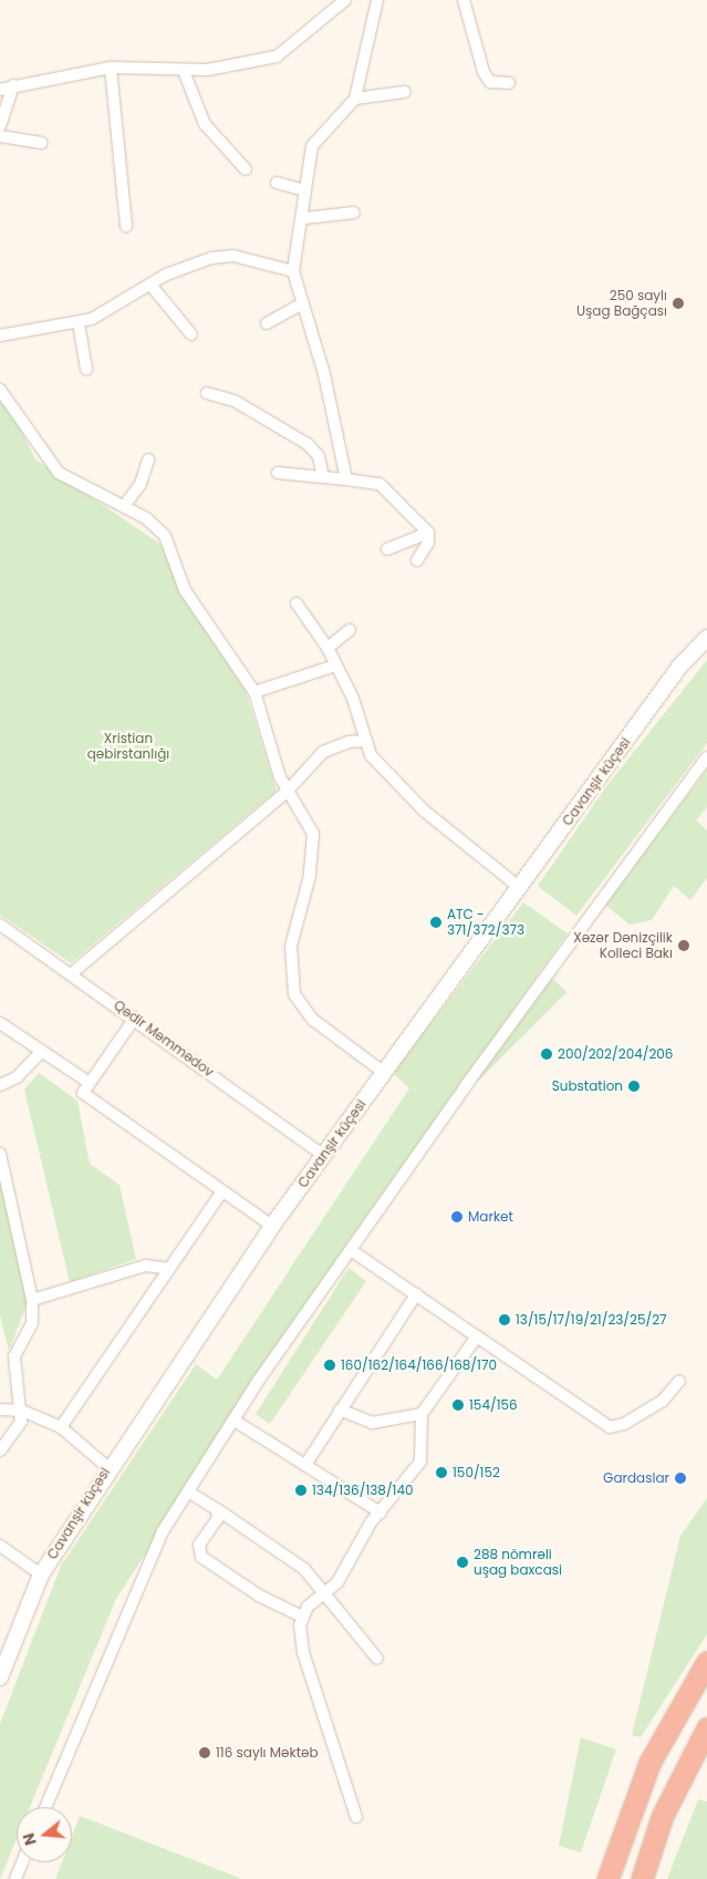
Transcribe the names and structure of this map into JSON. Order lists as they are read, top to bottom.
{
  "streets": {
    "street": ["Cavanşir küçəsi", "Qədir Məmmədov"]
  },
  "crossings": [
    ["Cavanşir küçəsi", "Qədir Məmmədov"]
  ],
  "parks": ["Xristian qəbirstanlığı"],
  "places": [
    "250 saylı Uşag Bağçası",
    "ATC - 371/372/373",
    "Xəzər Dənizçilik Kolleci Bakı",
    "200/202/204/206",
    "Substation",
    "Market",
    "13/15/17/19/21/23/25/27",
    "160/162/164/166/168/170",
    "154/156",
    "150/152",
    "Gardaslar",
    "134/136/138/140",
    "288 nömrəli uşag baxcasi",
    "116 saylı Məktəb"
  ],
  "north": "left"
}
